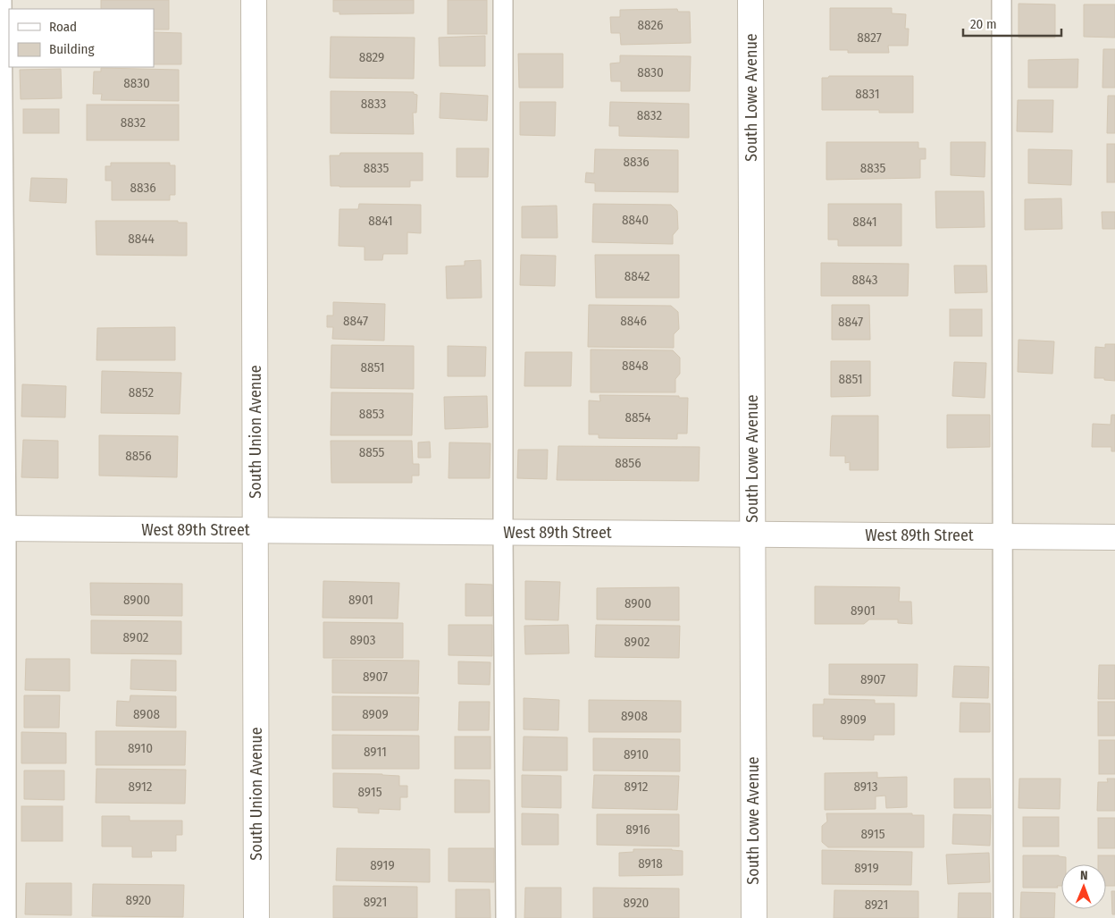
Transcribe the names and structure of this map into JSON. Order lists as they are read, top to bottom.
{
  "streets": {
    "street": ["South Lowe Avenue", "South Union Avenue", "West 89th Street"]
  },
  "crossings": [
    ["South Lowe Avenue", "West 89th Street"],
    ["South Union Avenue", "West 89th Street"]
  ],
  "house_numbers": [
    "8826",
    "8827",
    "8829",
    "8830",
    "8830",
    "8831",
    "8833",
    "8832",
    "8832",
    "8836",
    "8835",
    "8835",
    "8836",
    "8840",
    "8841",
    "8841",
    "8844",
    "8842",
    "8843",
    "8847",
    "8846",
    "8847",
    "8848",
    "8851",
    "8851",
    "8852",
    "8853",
    "8854",
    "8855",
    "8856",
    "8856",
    "8900",
    "8901",
    "8900",
    "8901",
    "8902",
    "8903",
    "8902",
    "8907",
    "8907",
    "8908",
    "8909",
    "8908",
    "8909",
    "8910",
    "8911",
    "8910",
    "8912",
    "8912",
    "8913",
    "8915",
    "8916",
    "8915",
    "8918",
    "8919",
    "8919",
    "8920",
    "8921",
    "8920",
    "8921"
  ],
  "legend": ["Road", "Building"],
  "scale_bar": "20 m",
  "north": "top"
}
